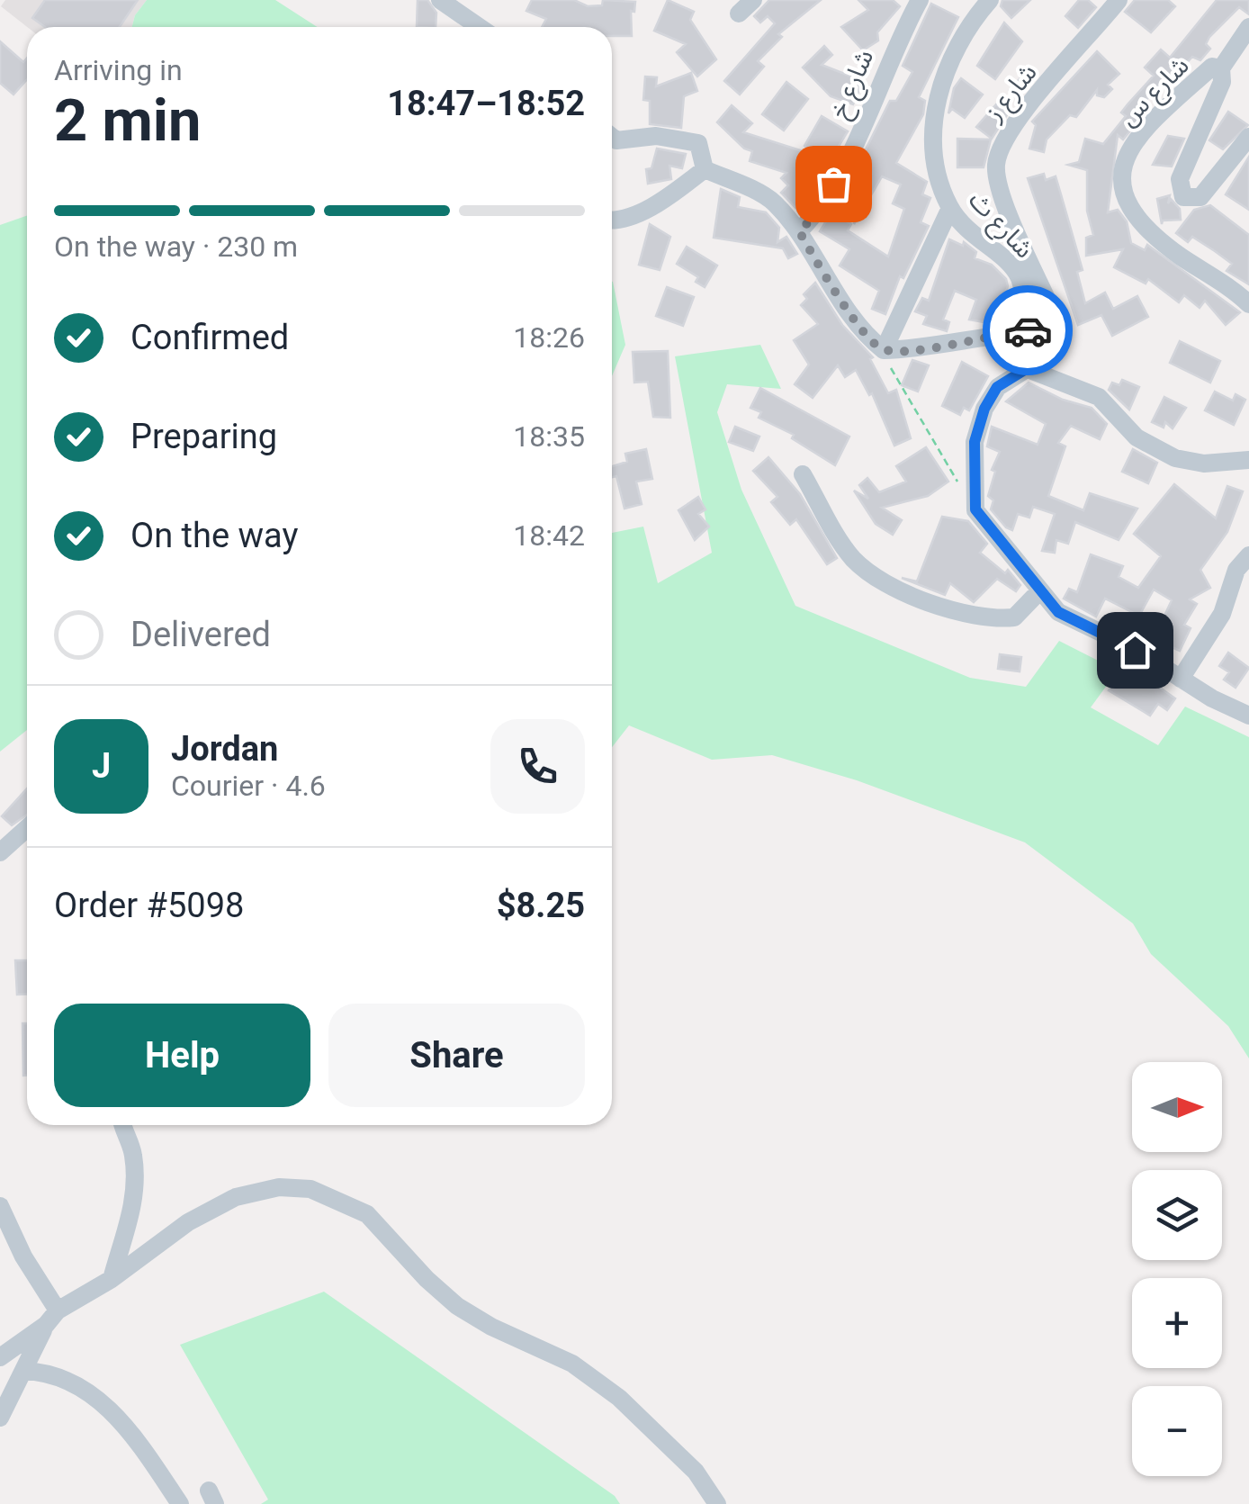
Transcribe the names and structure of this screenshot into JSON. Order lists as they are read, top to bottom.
{
  "streets": {
    "street": [
      "شارع خ",
      "شارع ﺱ",
      "شارع ﺯ",
      "شارع ث"
    ]
  },
  "north": "right",
  "page": {
    "heading": ["2 min", "Arriving in", "18:47–18:52"],
    "panel": [
      "Jordan",
      "Courier · 4.6",
      "Order #5098",
      "$8.25"
    ],
    "bar": "On the way · 230 m",
    "list": [
      ["Confirmed", "18:26"],
      ["Preparing", "18:35"],
      ["On the way", "18:42"],
      "Delivered"
    ],
    "round": "J",
    "buttons": ["Help", "Share"],
    "map_buttons": ["+", "−"]
  }
}
